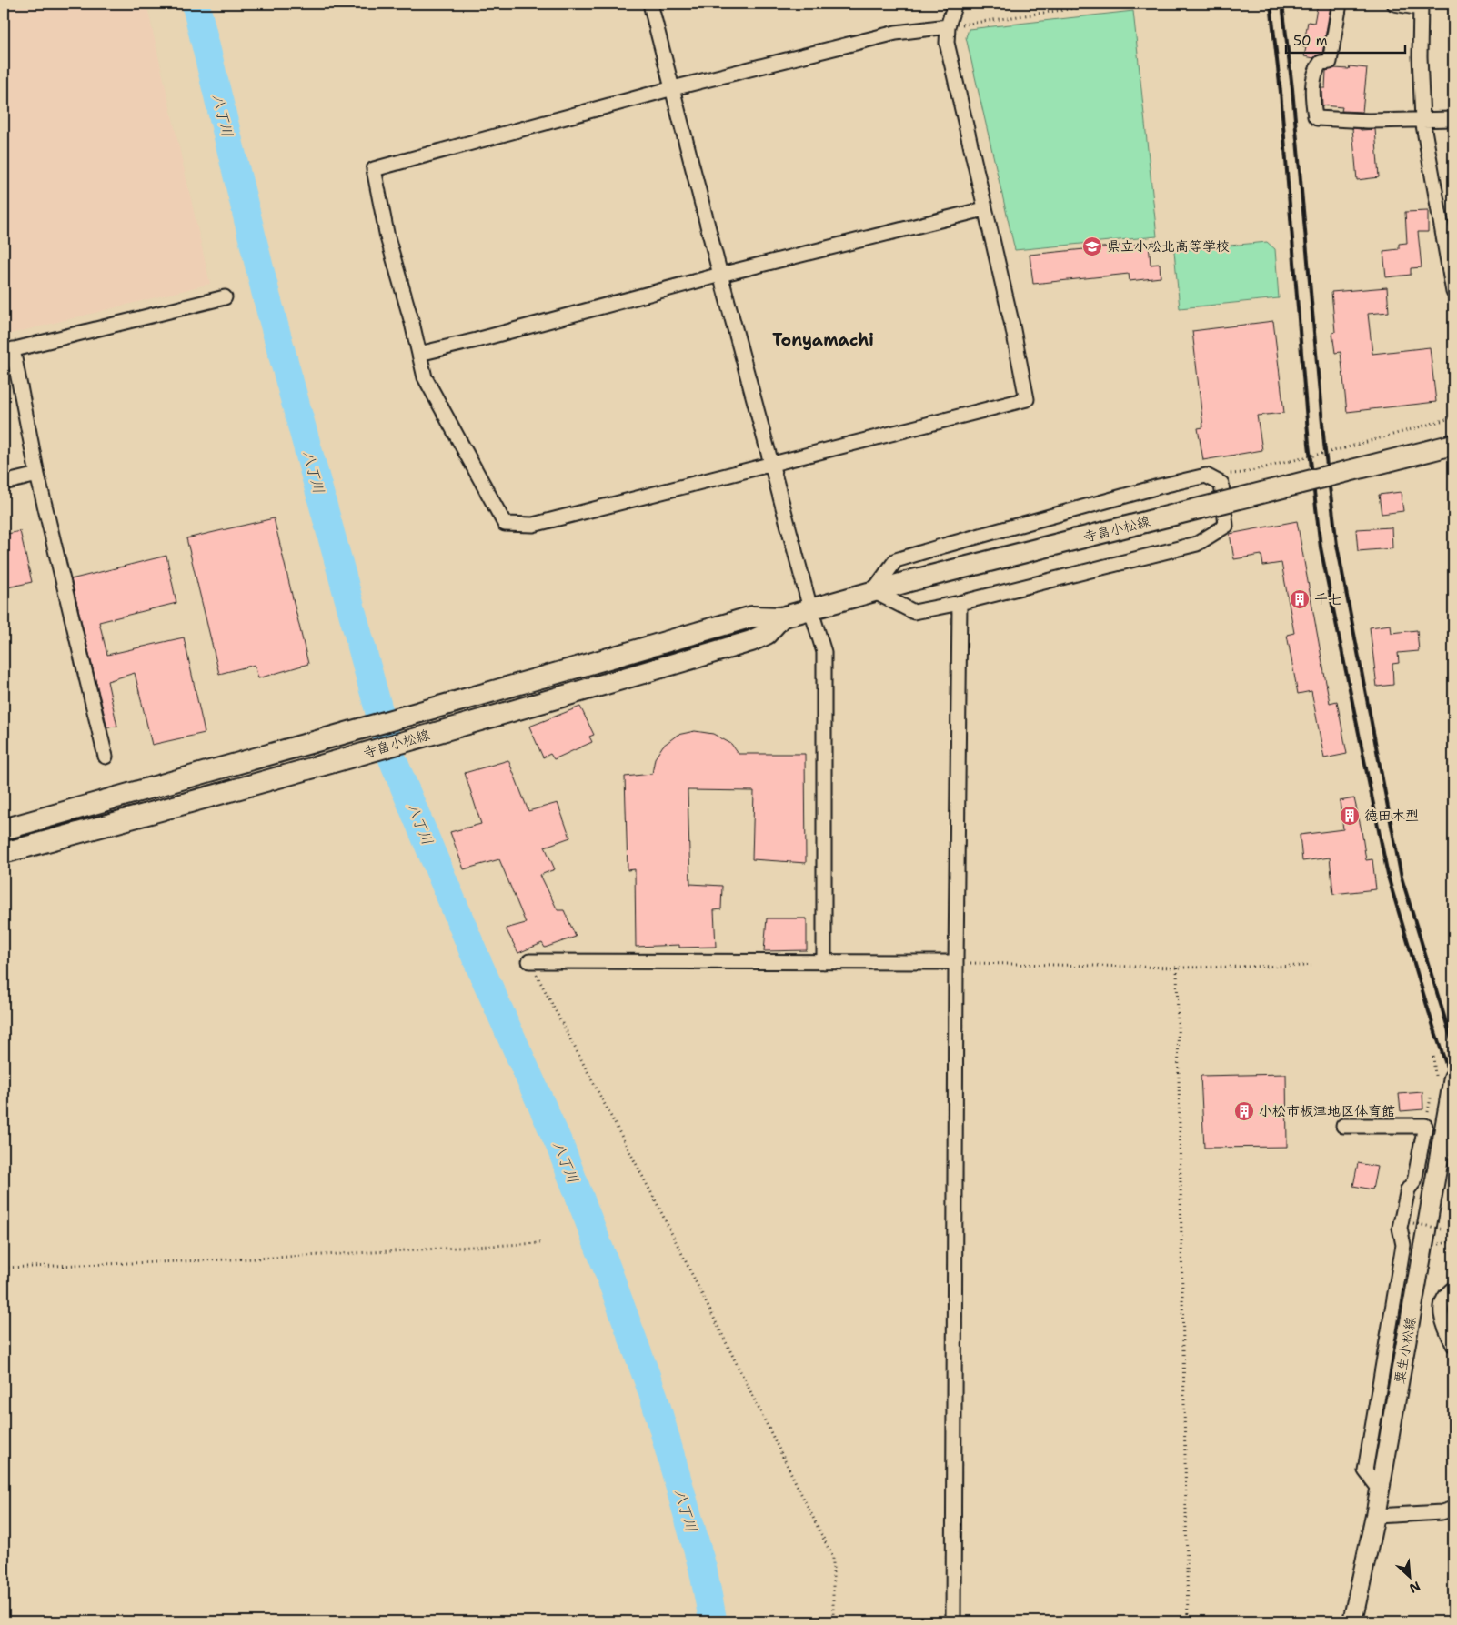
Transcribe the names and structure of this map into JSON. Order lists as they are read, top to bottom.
{
  "streets": {
    "main road": ["寺畠小松線", "粟生小松線"]
  },
  "districts": ["Tonyamachi"],
  "water": ["八丁川"],
  "places": {
    "school or university": ["県立小松北高等学校"],
    "building": ["千七", "徳田木型", "小松市板津地区体育館"]
  },
  "scale_bar": "50 m",
  "north": "bottom right"
}
